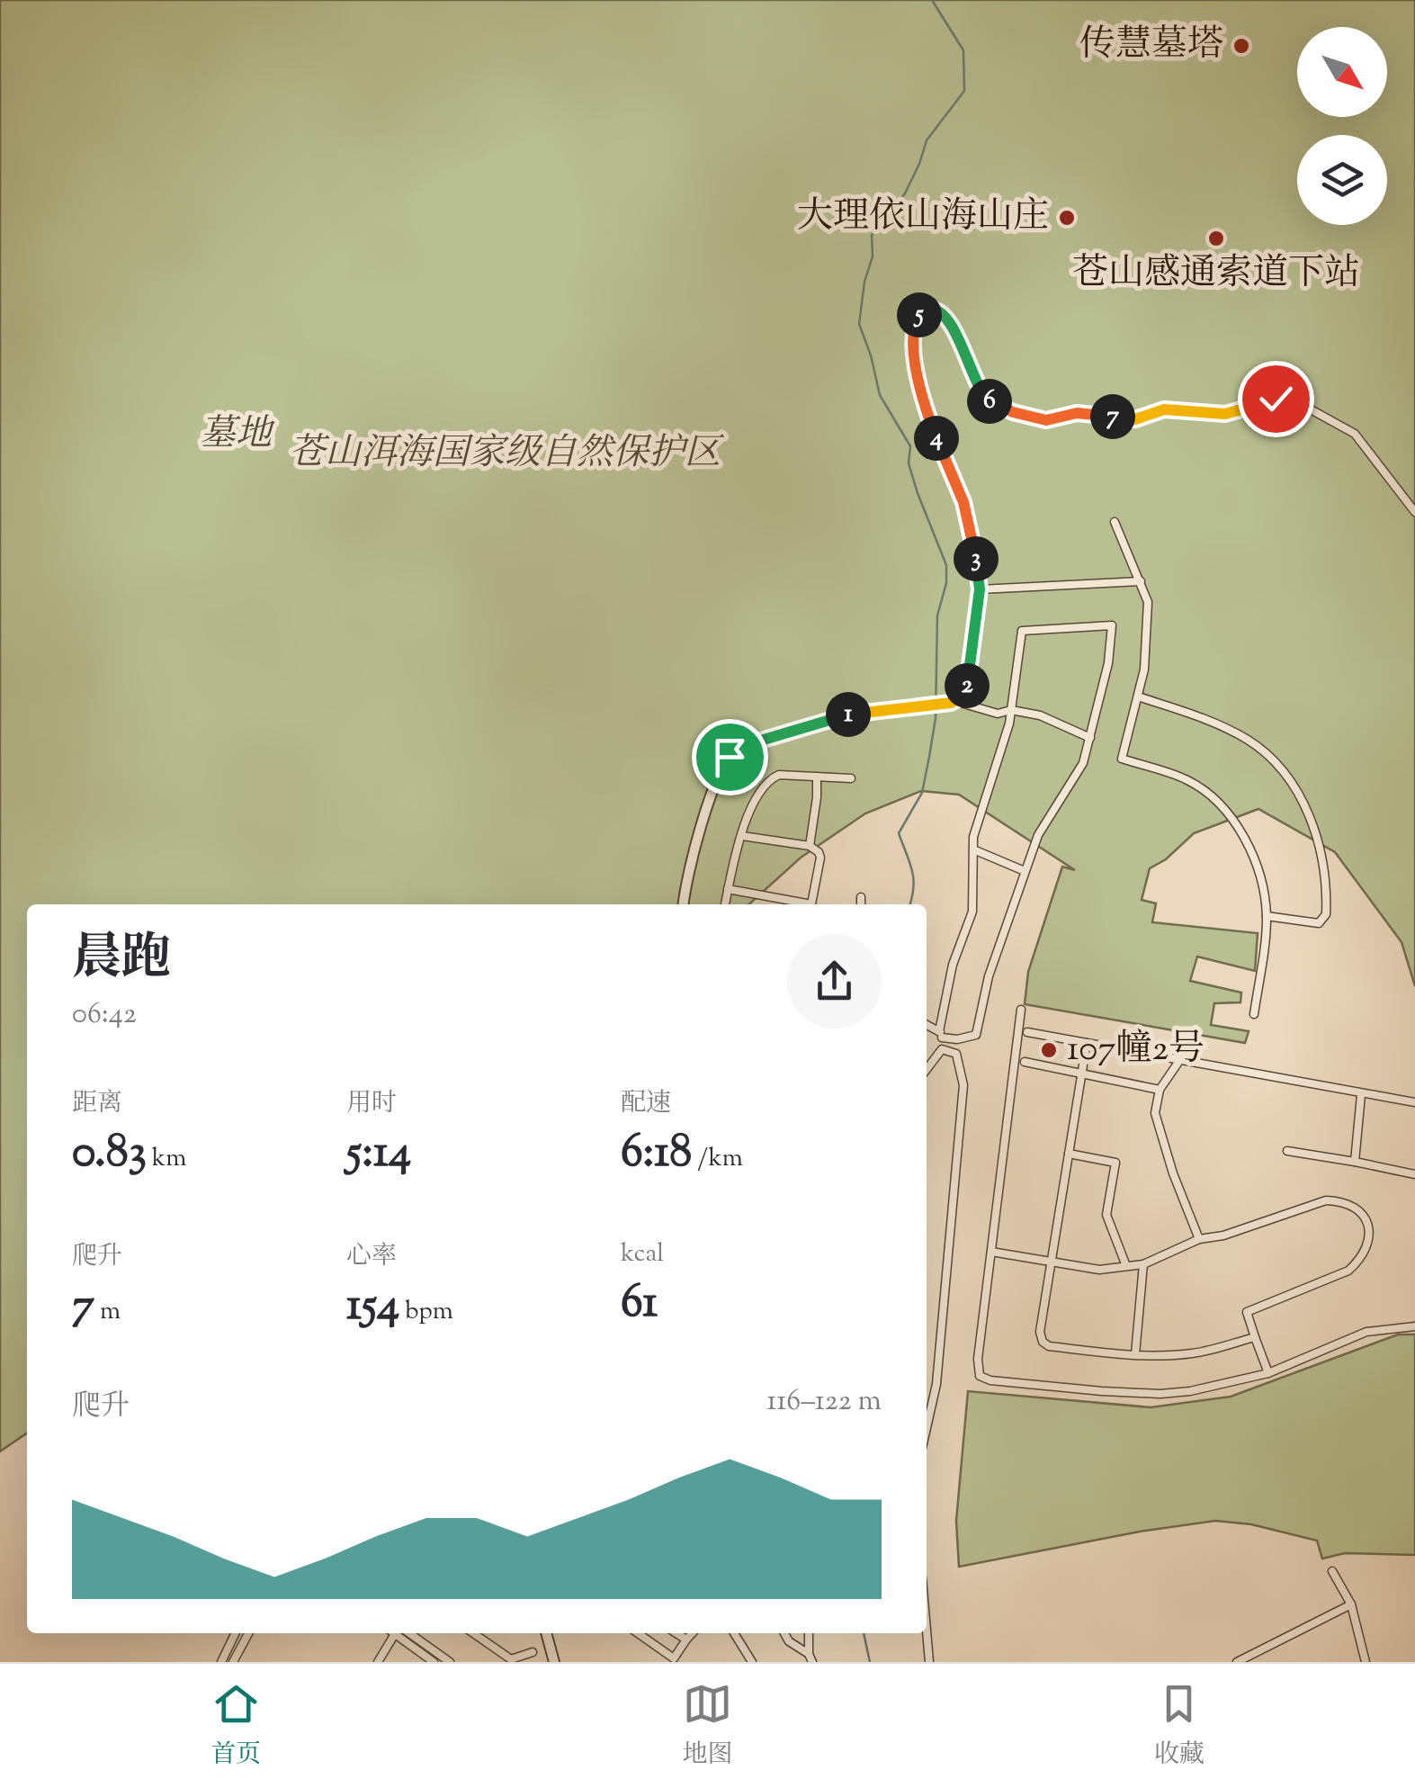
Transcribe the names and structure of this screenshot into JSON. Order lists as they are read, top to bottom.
{
  "parks": ["墓地", "苍山洱海国家级自然保护区"],
  "places": [
    "传慧墓塔",
    "大理依山海山庄",
    "苍山感通索道下站",
    "107幢2号"
  ],
  "north": "bottom right",
  "page": {
    "pins": [
      "5",
      "6",
      "7",
      "4",
      "3",
      "2",
      "1"
    ],
    "heading": ["晨跑", "06:42"],
    "stats": [
      ["距离", "0.83 km"],
      ["用时", "5:14"],
      ["配速", "6:18 /km"],
      ["爬升", "7 m"],
      ["心率", "154 bpm"],
      ["kcal", "61"]
    ],
    "chart": ["爬升", "116–122 m"],
    "tabs": ["首页", "地图", "收藏"]
  }
}
